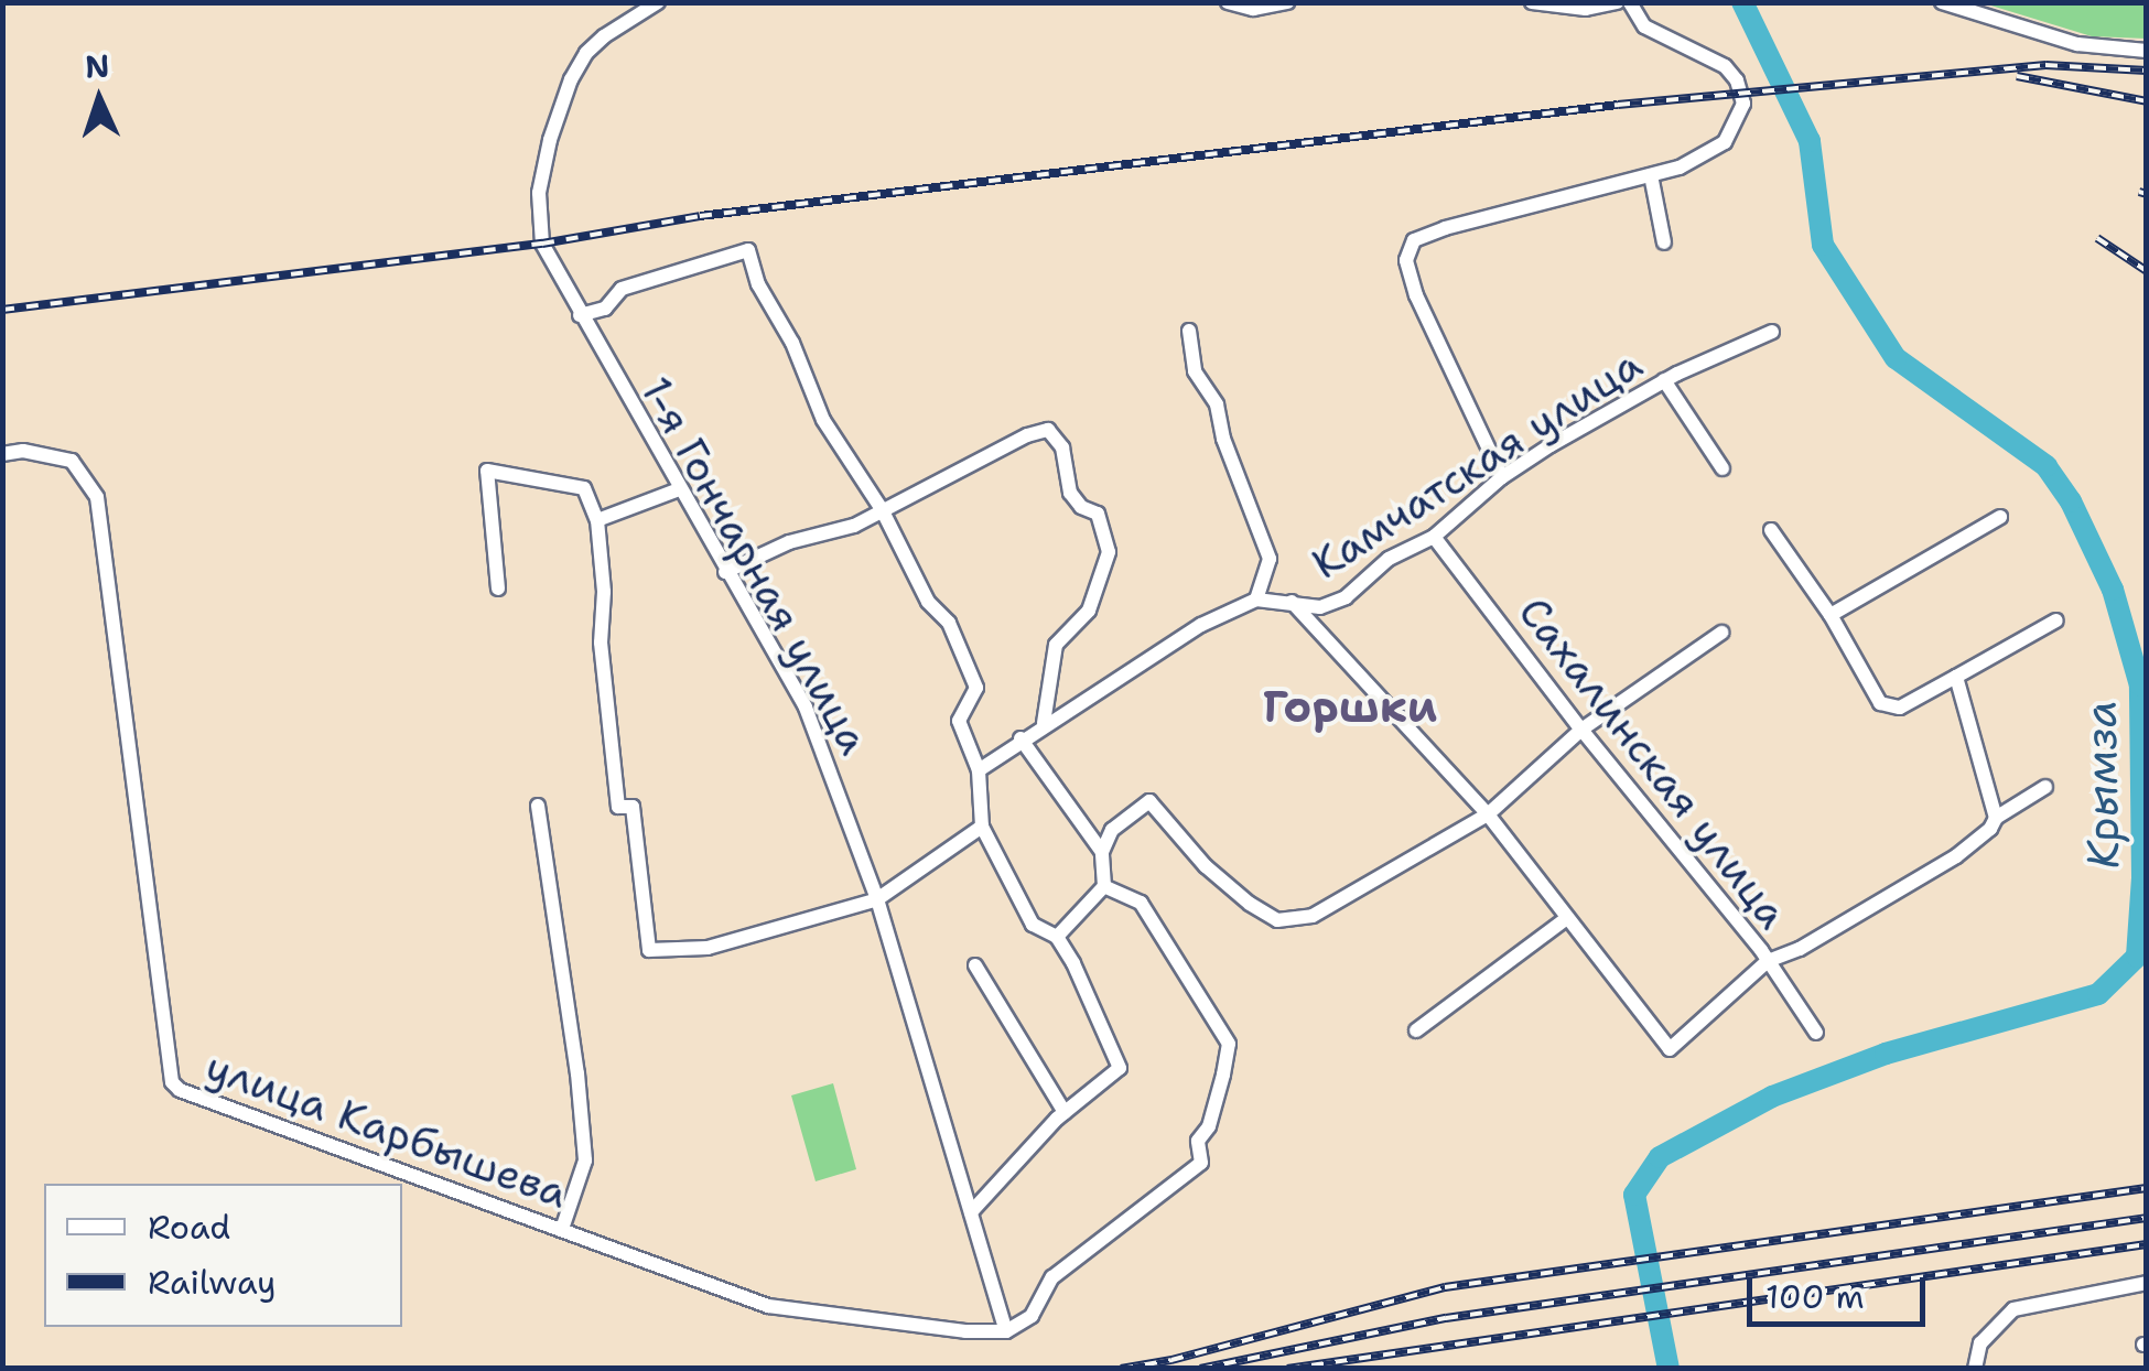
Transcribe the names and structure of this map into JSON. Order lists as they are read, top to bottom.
{
  "streets": {
    "street": [
      "Камчатская улица",
      "1-я Гончарная улица",
      "Сахалинская улица",
      "улица Карбышева"
    ]
  },
  "crossings": [
    ["Камчатская улица", "Сахалинская улица"],
    ["1-я Гончарная улица", "улица Карбышева"]
  ],
  "districts": ["Горшки"],
  "water": ["Крымза"],
  "legend": ["Road", "Railway"],
  "scale_bar": "100 m",
  "north": "top"
}
